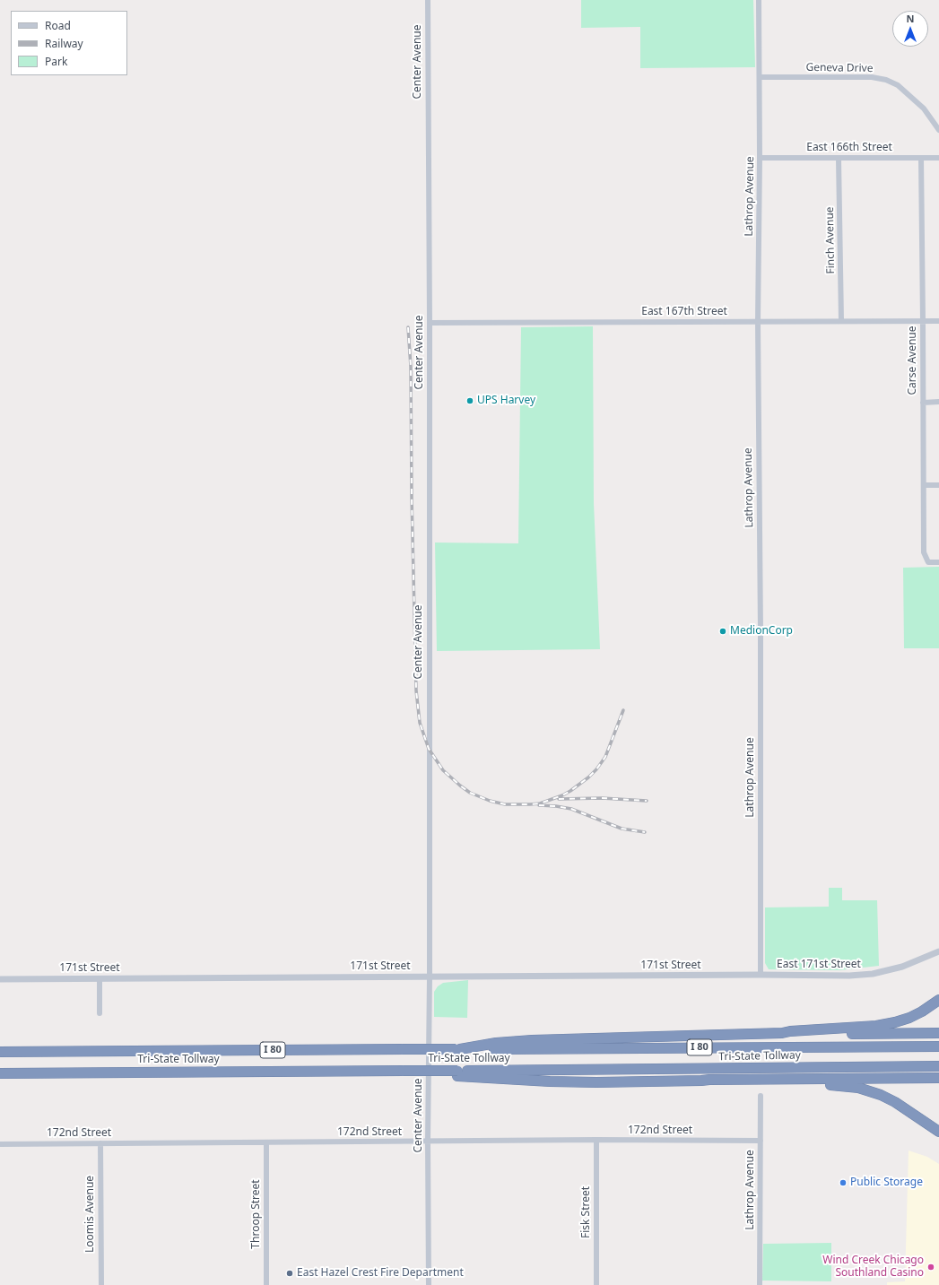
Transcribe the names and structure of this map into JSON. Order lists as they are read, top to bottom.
{
  "streets": {
    "highway": ["I 80", "Tri-State Tollway"],
    "street": [
      "Center Avenue",
      "Geneva Drive",
      "East 166th Street",
      "Lathrop Avenue",
      "Finch Avenue",
      "East 167th Street",
      "Carse Avenue",
      "East 171st Street",
      "171st Street",
      "172nd Street",
      "Fisk Street",
      "Loomis Avenue",
      "Throop Street"
    ]
  },
  "crossings": [
    ["Center Avenue", "East 167th Street"],
    ["Center Avenue", "171st Street"],
    ["Center Avenue", "172nd Street"],
    ["Geneva Drive", "Lathrop Avenue"],
    ["East 166th Street", "Lathrop Avenue"],
    ["East 166th Street", "Finch Avenue"],
    ["East 166th Street", "Carse Avenue"],
    ["Lathrop Avenue", "East 167th Street"],
    ["Lathrop Avenue", "East 171st Street"],
    ["Lathrop Avenue", "171st Street"],
    ["Lathrop Avenue", "172nd Street"],
    ["Finch Avenue", "East 167th Street"],
    ["East 167th Street", "Carse Avenue"],
    ["East 171st Street", "171st Street"],
    ["172nd Street", "Fisk Street"],
    ["172nd Street", "Loomis Avenue"],
    ["172nd Street", "Throop Street"]
  ],
  "places": [
    "UPS Harvey",
    "MedionCorp",
    "Public Storage",
    "Wind Creek Chicago Southland Casino",
    "East Hazel Crest Fire Department"
  ],
  "legend": ["Road", "Railway", "Park"],
  "north": "top"
}
